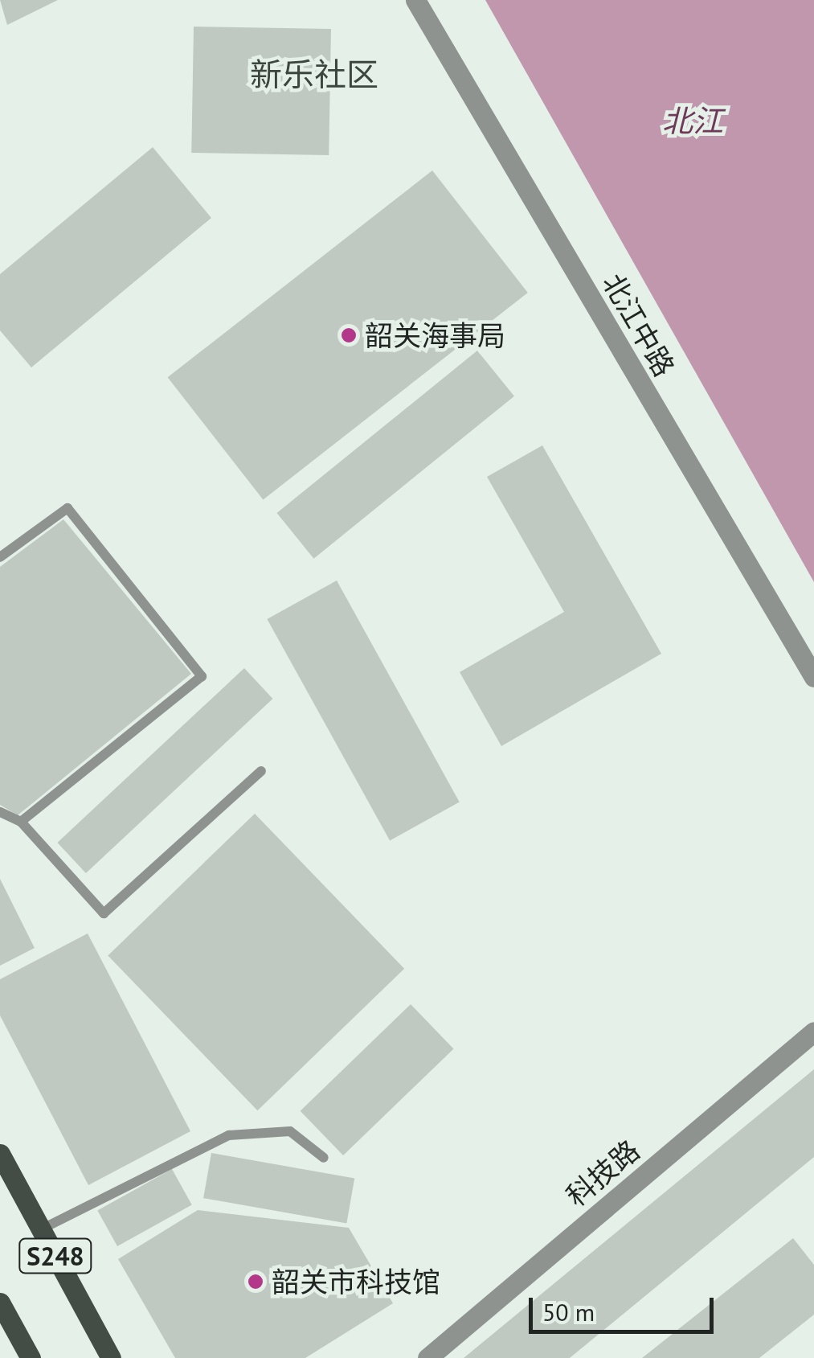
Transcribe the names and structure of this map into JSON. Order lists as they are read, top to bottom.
{
  "streets": {
    "main road": ["S248"],
    "street": ["北江中路", "科技路"]
  },
  "districts": ["新乐社区"],
  "water": ["北江"],
  "places": ["韶关海事局", "韶关市科技馆"],
  "scale_bar": "50 m"
}
